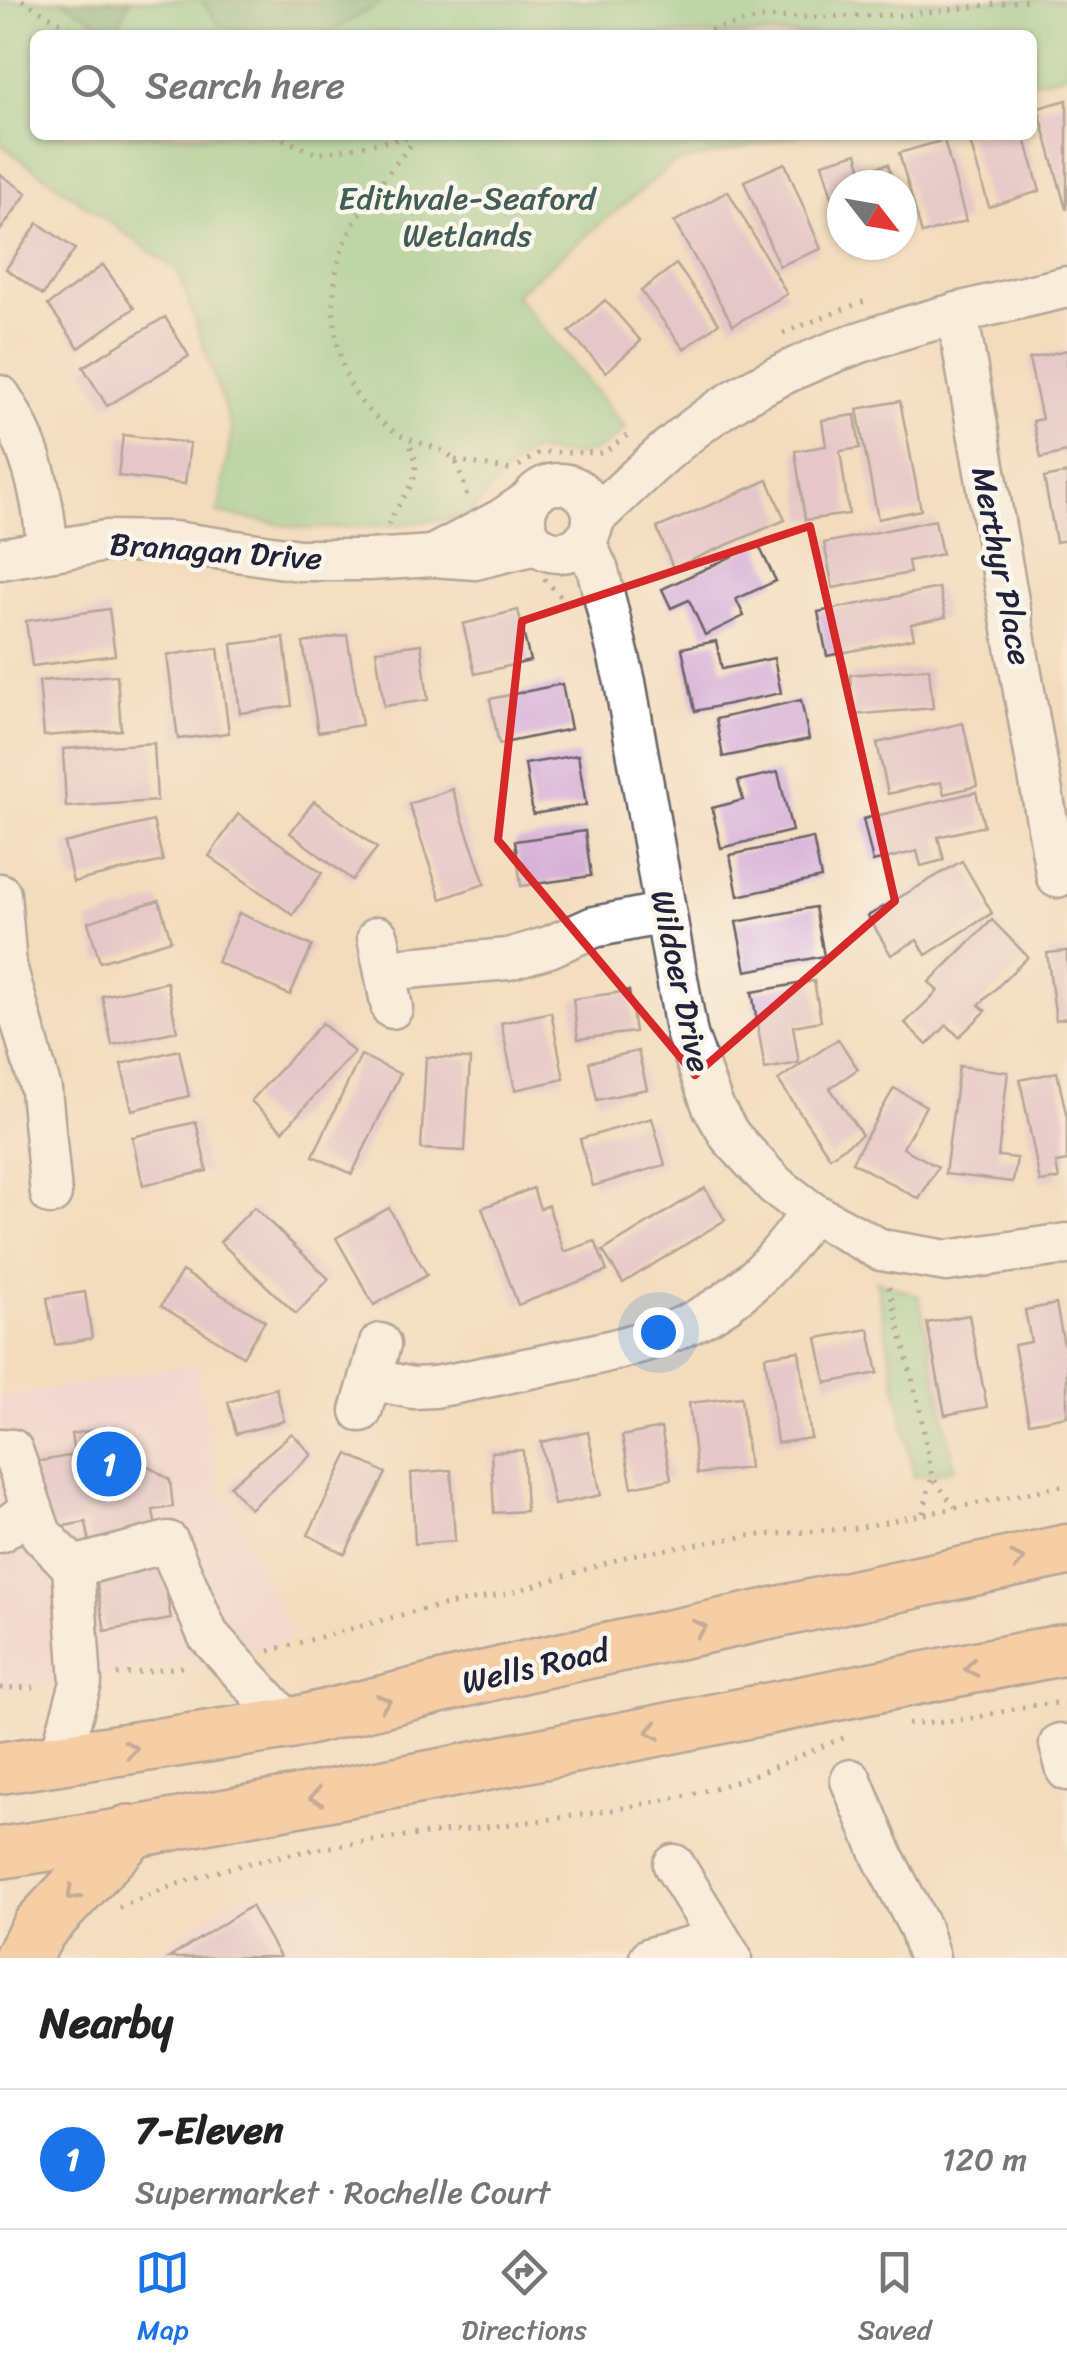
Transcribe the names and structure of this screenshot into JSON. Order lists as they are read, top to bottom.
{
  "streets": {
    "main road": ["Wells Road"],
    "street": ["Branagan Drive", "Merthyr Place", "Wildoer Drive"]
  },
  "crossings": [
    ["Branagan Drive", "Merthyr Place"],
    ["Branagan Drive", "Wildoer Drive"]
  ],
  "parks": ["Edithvale-Seaford Wetlands"],
  "north": "bottom right",
  "page": {
    "search": "Search here",
    "pins": "1",
    "heading": "Nearby",
    "list": [
      {
        "mark": "1",
        "name": "7-Eleven",
        "note": "Supermarket · Rochelle Court",
        "value": "120 m"
      }
    ],
    "nav": ["Map", "Directions", "Saved"]
  }
}
